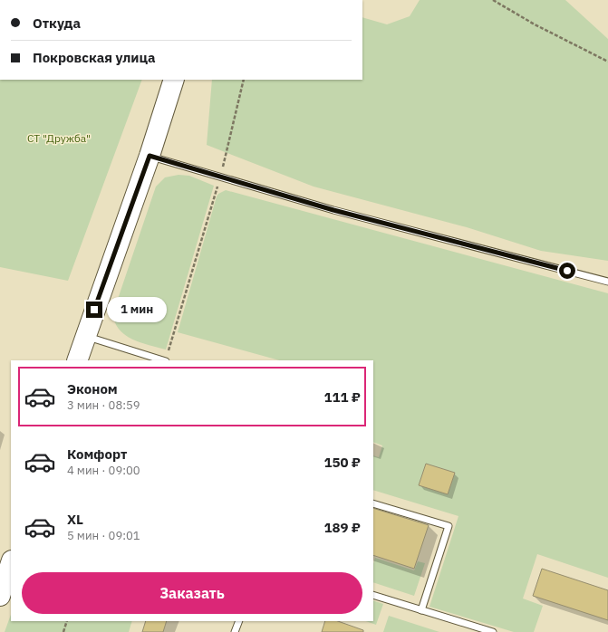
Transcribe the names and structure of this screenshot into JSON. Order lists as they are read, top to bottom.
{
  "parks": ["СТ \"Дружба\""],
  "page": {
    "banner": ["Откуда", "Покровская улица"],
    "bubble": "1 мин",
    "list": [
      {
        "name": "Эконом",
        "note": "3 мин · 08:59",
        "value": "111 ₽"
      },
      {
        "name": "Комфорт",
        "note": "4 мин · 09:00",
        "value": "150 ₽"
      },
      {
        "name": "XL",
        "note": "5 мин · 09:01",
        "value": "189 ₽"
      }
    ],
    "buttons": "Заказать"
  }
}
